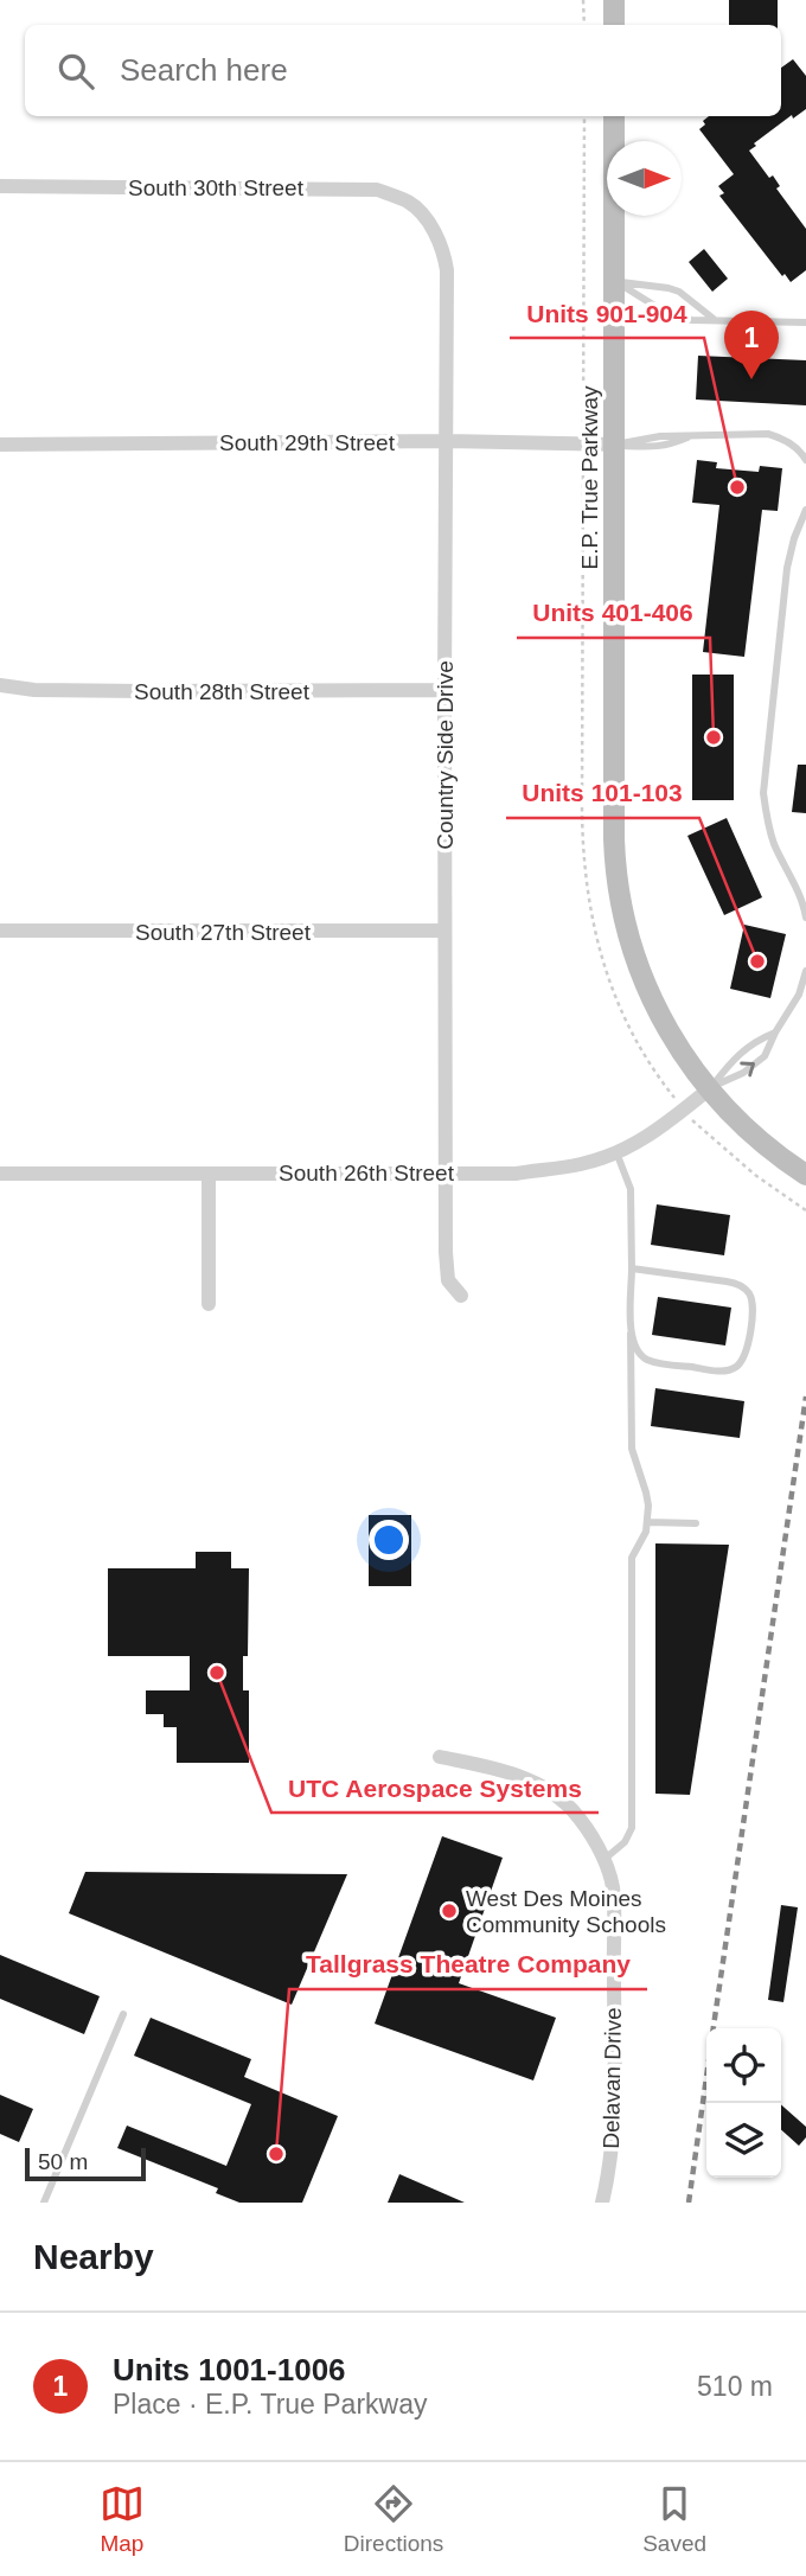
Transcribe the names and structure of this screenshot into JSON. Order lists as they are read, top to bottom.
{
  "streets": {
    "main road": ["E.P. True Parkway"],
    "street": [
      "South 30th Street",
      "South 29th Street",
      "South 28th Street",
      "Country Side Drive",
      "South 27th Street",
      "South 26th Street",
      "Delavan Drive"
    ]
  },
  "crossings": [
    ["South 30th Street", "Country Side Drive"],
    ["South 29th Street", "E.P. True Parkway"],
    ["South 29th Street", "Country Side Drive"],
    ["E.P. True Parkway", "South 26th Street"],
    ["South 28th Street", "Country Side Drive"],
    ["Country Side Drive", "South 27th Street"],
    ["Country Side Drive", "South 26th Street"]
  ],
  "places": [
    "Units 901-904",
    "Units 401-406",
    "Units 101-103",
    "UTC Aerospace Systems",
    "West Des Moines Community Schools",
    "Tallgrass Theatre Company"
  ],
  "scale_bar": "50 m",
  "north": "right",
  "page": {
    "search": "Search here",
    "pins": "1",
    "scale": "50 m",
    "heading": "Nearby",
    "list": [
      {
        "mark": "1",
        "name": "Units 1001-1006",
        "note": "Place · E.P. True Parkway",
        "value": "510 m"
      }
    ],
    "nav": ["Map", "Directions", "Saved"]
  }
}
